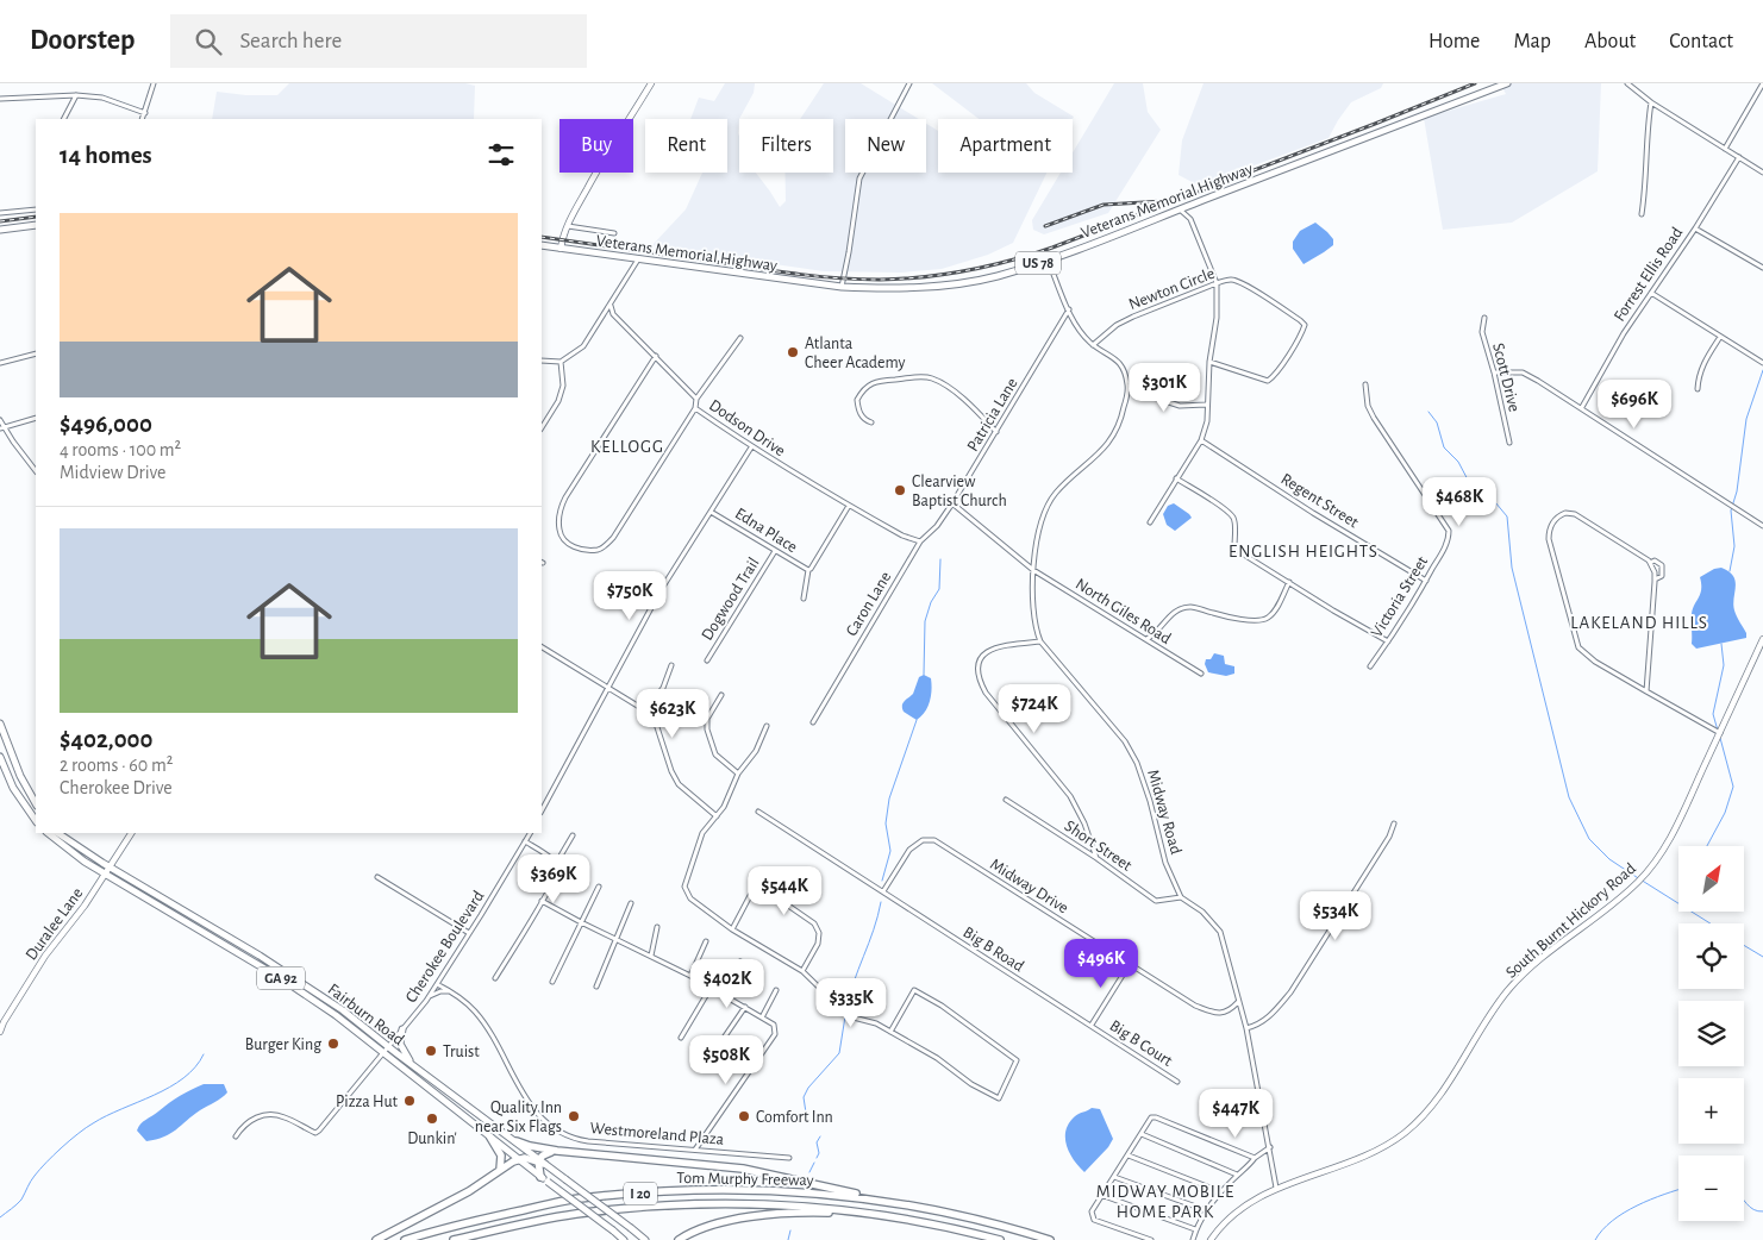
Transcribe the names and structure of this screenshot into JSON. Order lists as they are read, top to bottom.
{
  "streets": {
    "highway": ["Tom Murphy Freeway", "I 20"],
    "main road": [
      "Veterans Memorial Highway",
      "US 78",
      "GA 92",
      "Fairburn Road"
    ],
    "street": [
      "Forrest Ellis Road",
      "Newton Circle",
      "Scott Drive",
      "Patricia Lane",
      "Dodson Drive",
      "Regent Street",
      "Edna Place",
      "Victoria Street",
      "Dogwood Trail",
      "Caron Lane",
      "North Giles Road",
      "Midway Road",
      "Short Street",
      "Midway Drive",
      "South Burnt Hickory Road",
      "Duralee Lane",
      "Cherokee Boulevard",
      "Big B Road",
      "Big B Court",
      "Westmoreland Plaza"
    ]
  },
  "crossings": [
    ["Patricia Lane", "Caron Lane"],
    ["Dodson Drive", "Caron Lane"],
    ["Regent Street", "Victoria Street"],
    ["Edna Place", "Dogwood Trail"],
    ["North Giles Road", "Midway Road"],
    ["Midway Road", "Short Street"],
    ["Midway Road", "Midway Drive"],
    ["Midway Road", "South Burnt Hickory Road"],
    ["Midway Drive", "Big B Road"],
    ["Duralee Lane", "Fairburn Road"],
    ["Cherokee Boulevard", "Fairburn Road"],
    ["Cherokee Boulevard", "Westmoreland Plaza"],
    ["Big B Road", "Big B Court"]
  ],
  "districts": [
    "KELLOGG",
    "ENGLISH HEIGHTS",
    "LAKELAND HILLS",
    "MIDWAY MOBILE HOME PARK"
  ],
  "places": [
    "Atlanta Cheer Academy",
    "Clearview Baptist Church",
    "Burger King",
    "Truist",
    "Pizza Hut",
    "Quality Inn near Six Flags",
    "Comfort Inn",
    "Dunkin'"
  ],
  "north": "top right",
  "page": {
    "header": "Doorstep",
    "search": "Search here",
    "nav": [
      "Home",
      "Map",
      "About",
      "Contact"
    ],
    "chip": [
      "Buy",
      "Rent",
      "Filters",
      "New",
      "Apartment"
    ],
    "heading": "14 homes",
    "list": [
      {
        "name": "$496,000",
        "note": "4 rooms · 100 m² · Midview Drive"
      },
      {
        "name": "$402,000",
        "note": "2 rooms · 60 m² · Cherokee Drive"
      }
    ],
    "price": [
      "$301K",
      "$696K",
      "$468K",
      "$750K",
      "$724K",
      "$623K",
      "$369K",
      "$544K",
      "$534K",
      "$496K",
      "$402K",
      "$335K",
      "$508K",
      "$447K"
    ],
    "map_buttons": ["+", "−"]
  }
}
